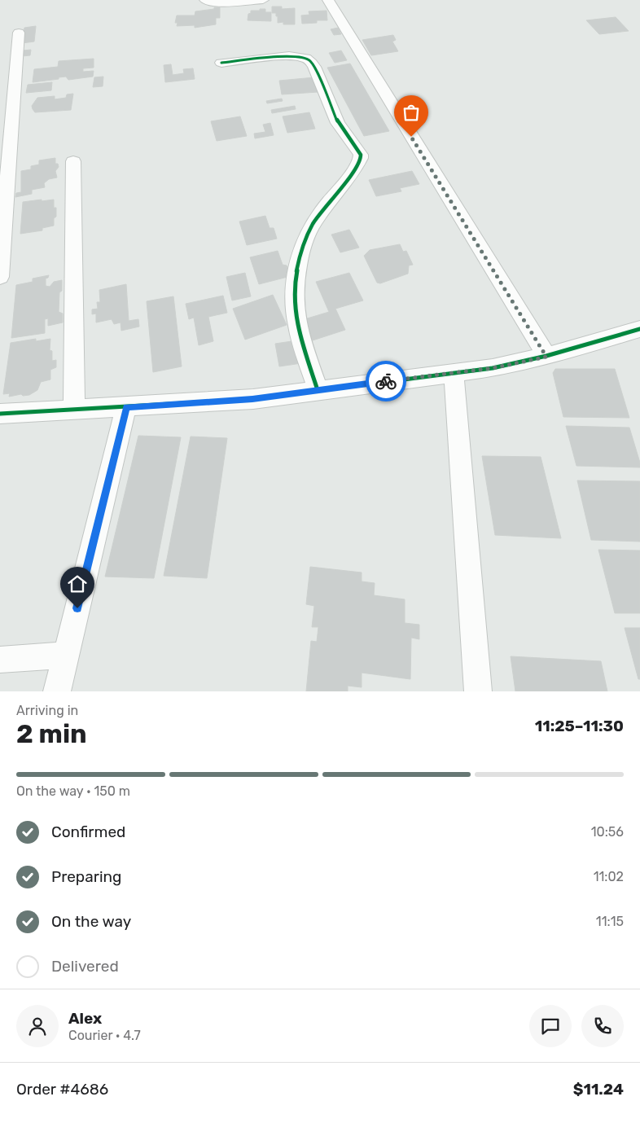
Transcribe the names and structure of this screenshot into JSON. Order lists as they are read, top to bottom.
{
  "page": {
    "heading": ["2 min", "Arriving in", "11:25–11:30"],
    "panel": [
      "Alex",
      "Courier · 4.7",
      "Order #4686",
      "$11.24"
    ],
    "bar": "On the way · 150 m",
    "list": [
      ["Confirmed", "10:56"],
      ["Preparing", "11:02"],
      ["On the way", "11:15"],
      "Delivered"
    ]
  }
}
